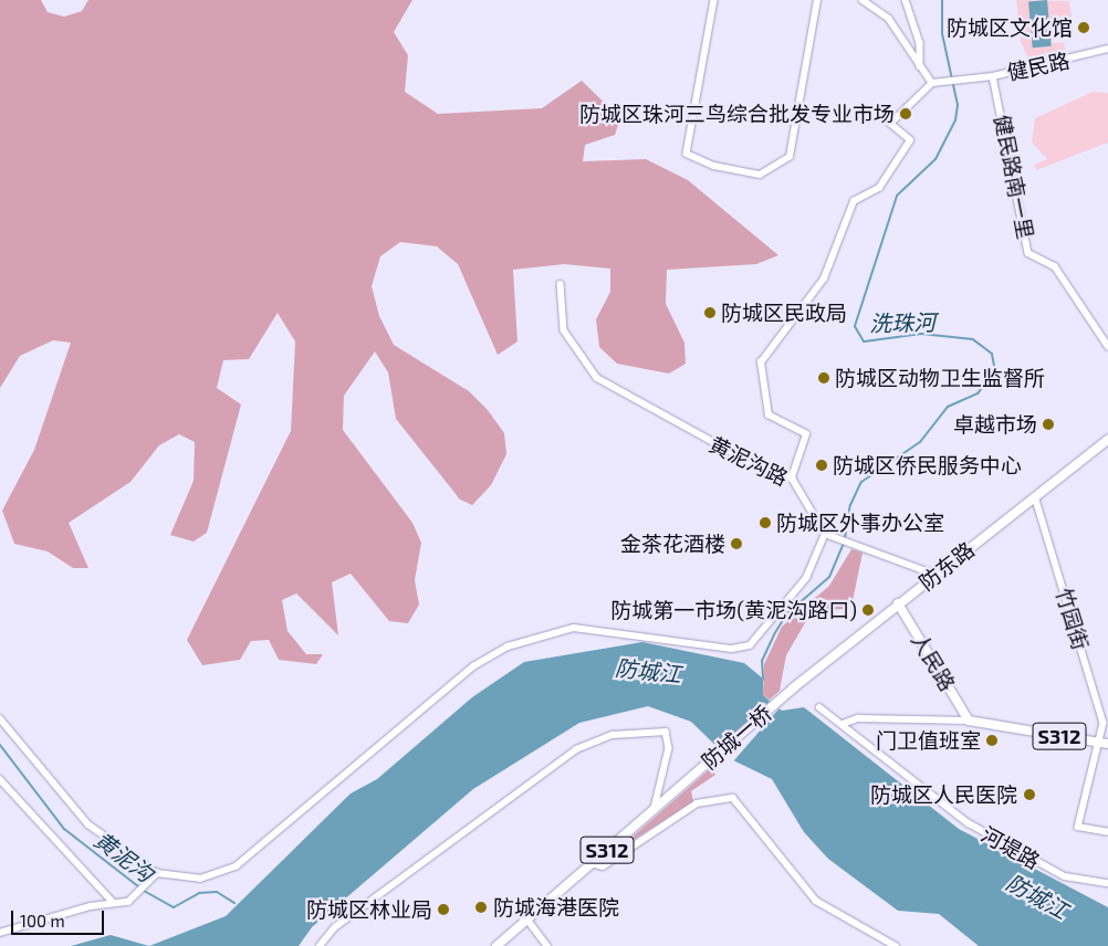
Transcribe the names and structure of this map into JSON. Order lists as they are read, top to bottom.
{
  "streets": {
    "main road": [
      "防东路",
      "人民路",
      "S312",
      "防城一桥"
    ],
    "street": [
      "健民路",
      "健民路南一里",
      "黄泥沟路",
      "竹园街",
      "河堤路"
    ]
  },
  "crossings": [
    ["健民路", "健民路南一里"],
    ["防东路", "竹园街"],
    ["防东路", "人民路"],
    ["防东路", "防城一桥"],
    ["竹园街", "人民路"],
    ["人民路", "河堤路"],
    ["S312", "防城一桥"]
  ],
  "water": ["洗珠河", "防城江", "黄泥沟"],
  "places": [
    "防城区文化馆",
    "防城区珠河三鸟综合批发专业市场",
    "防城区民政局",
    "防城区动物卫生监督所",
    "卓越市场",
    "防城区侨民服务中心",
    "防城区外事办公室",
    "金茶花酒楼",
    "防城第一市场(黄泥沟路口)",
    "门卫值班室",
    "防城区人民医院",
    "防城海港医院",
    "防城区林业局"
  ],
  "scale_bar": "100 m"
}
